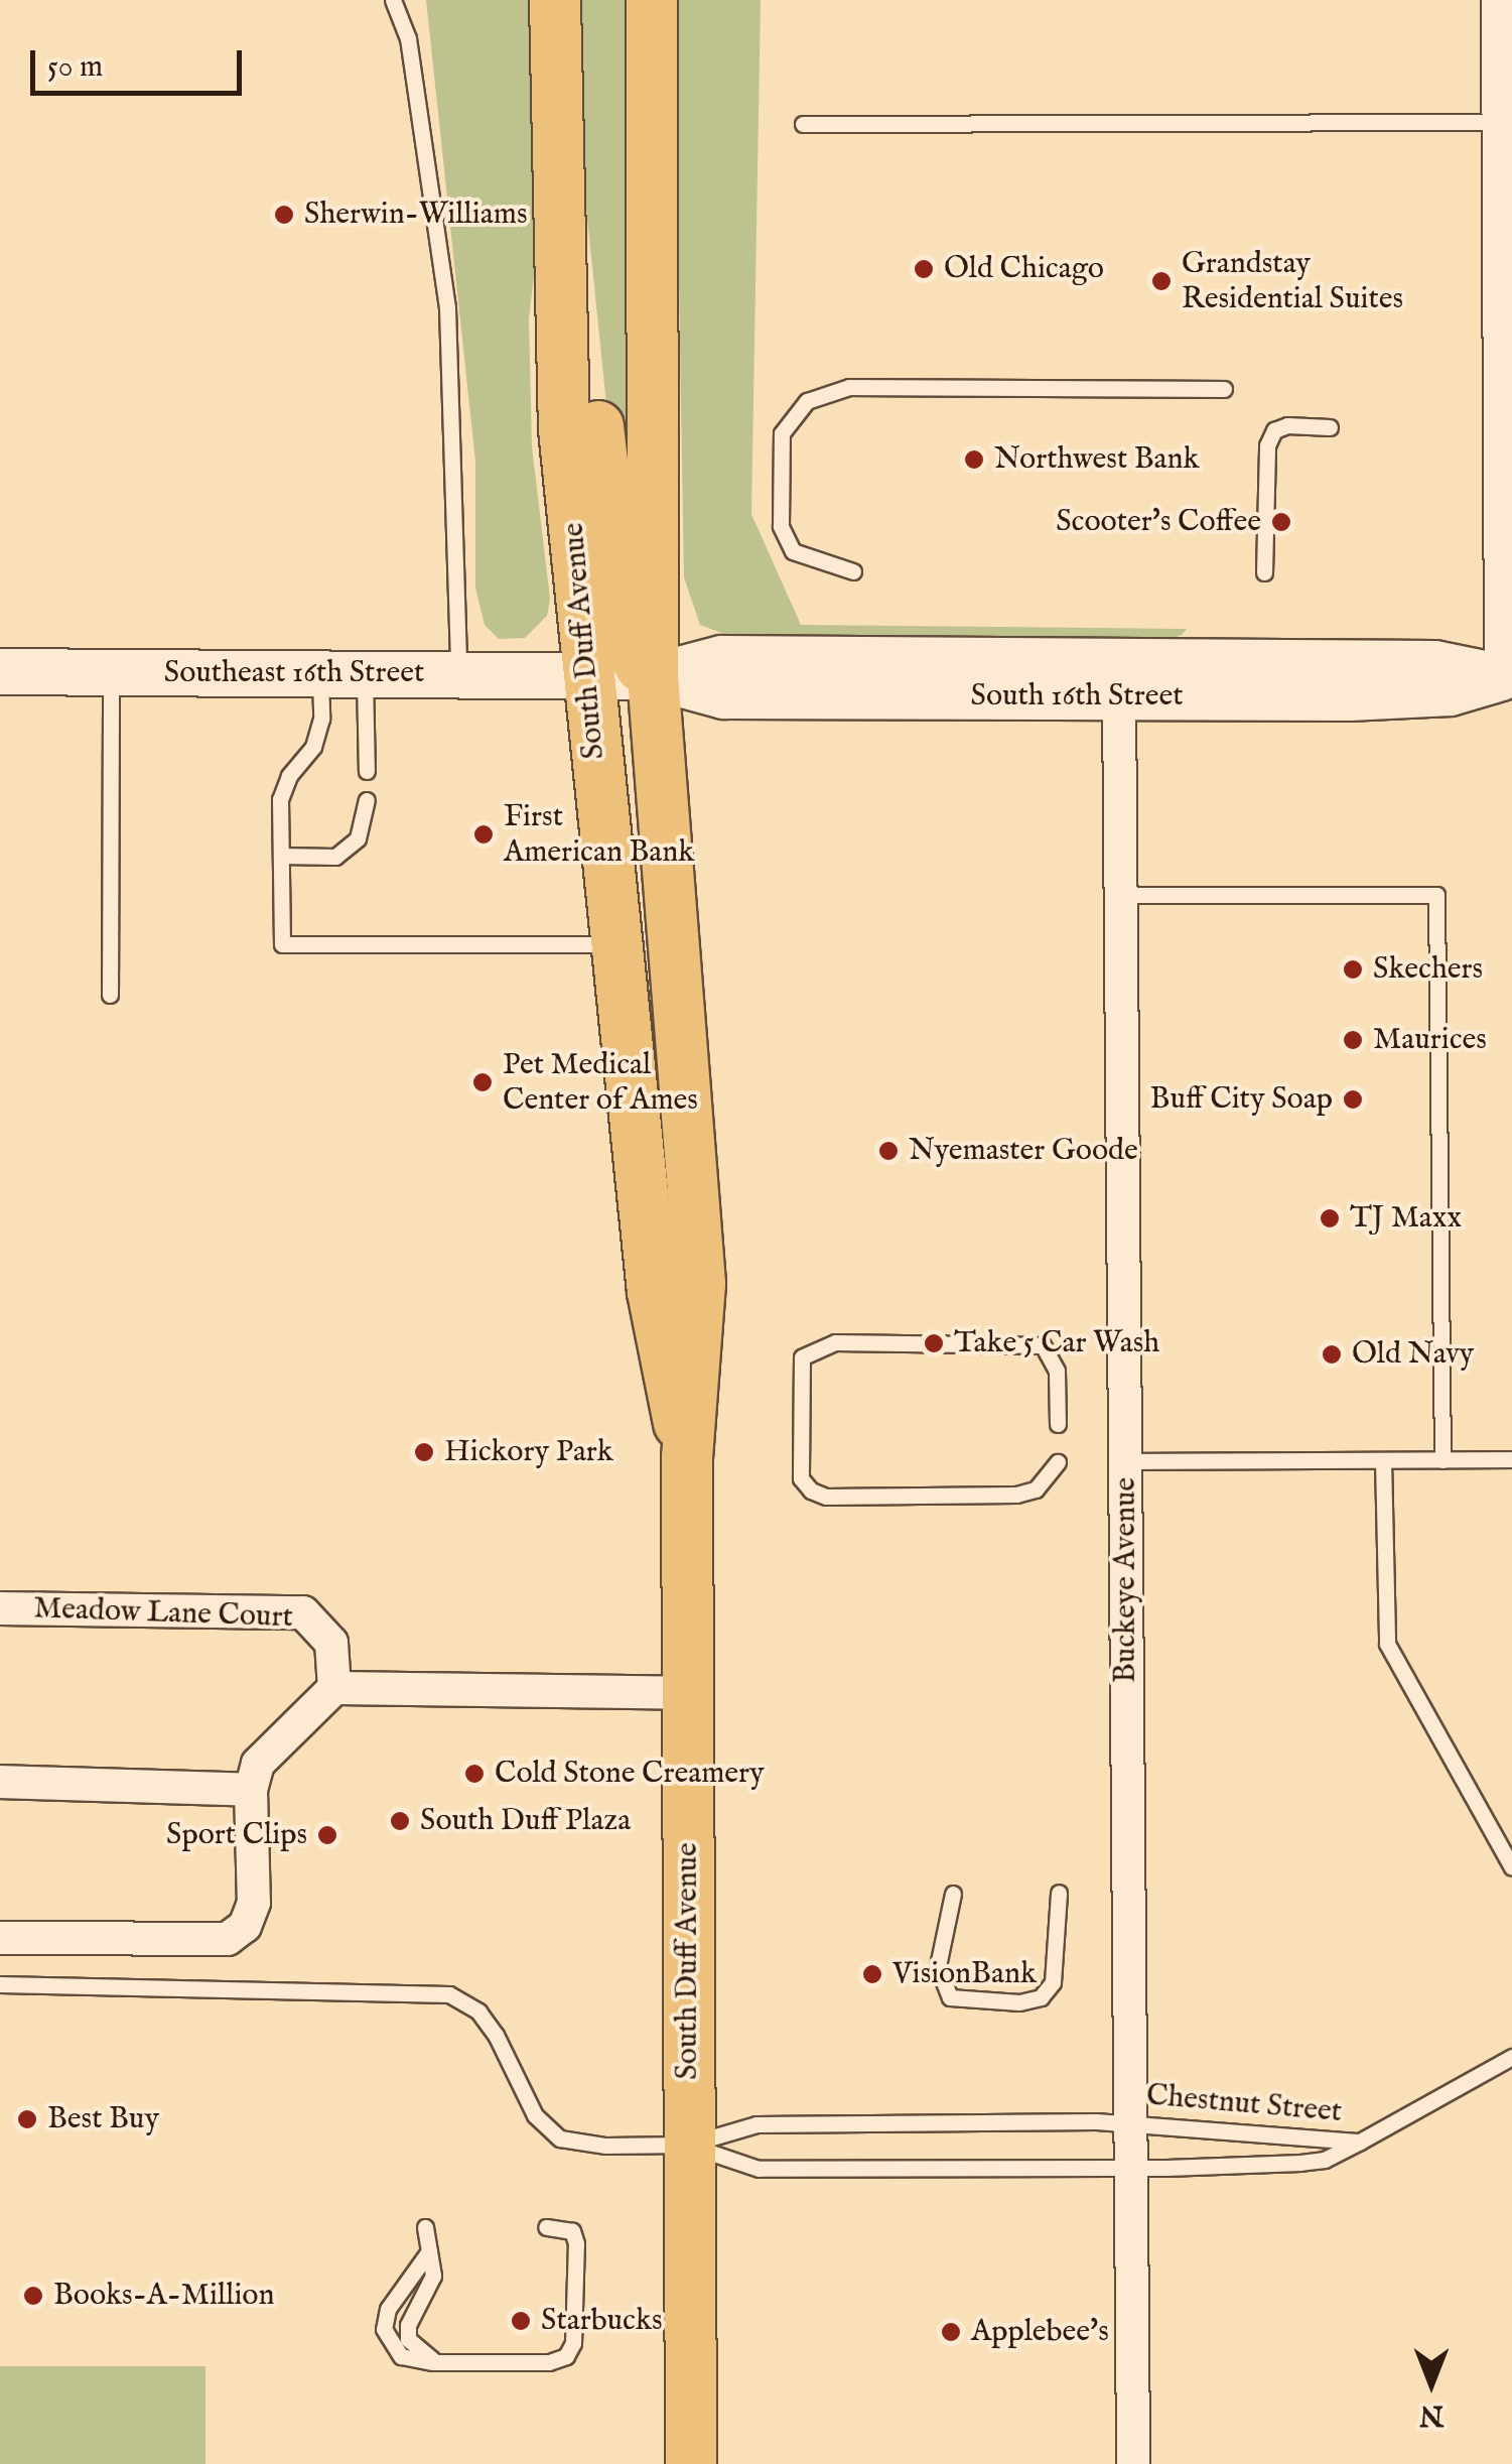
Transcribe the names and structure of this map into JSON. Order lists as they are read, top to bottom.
{
  "streets": {
    "main road": ["South Duff Avenue", "Southeast 16th Street", "South 16th Street"],
    "street": ["Buckeye Avenue", "Meadow Lane Court"],
    "lane": ["Chestnut Street"]
  },
  "crossings": [
    ["South Duff Avenue", "Southeast 16th Street"],
    ["South Duff Avenue", "South 16th Street"],
    ["South Duff Avenue", "Chestnut Street"],
    ["Southeast 16th Street", "South 16th Street"],
    ["South 16th Street", "Buckeye Avenue"],
    ["Buckeye Avenue", "Chestnut Street"]
  ],
  "places": [
    "Sherwin-Williams",
    "Old Chicago",
    "Grandstay Residential Suites",
    "Northwest Bank",
    "Scooter's Coffee",
    "First American Bank",
    "Skechers",
    "Maurices",
    "Pet Medical Center of Ames",
    "Buff City Soap",
    "Nyemaster Goode",
    "TJ Maxx",
    "Take 5 Car Wash",
    "Old Navy",
    "Hickory Park",
    "Cold Stone Creamery",
    "South Duff Plaza",
    "Sport Clips",
    "VisionBank",
    "Best Buy",
    "Books-A-Million",
    "Starbucks",
    "Applebee's"
  ],
  "scale_bar": "50 m",
  "north": "bottom"
}
